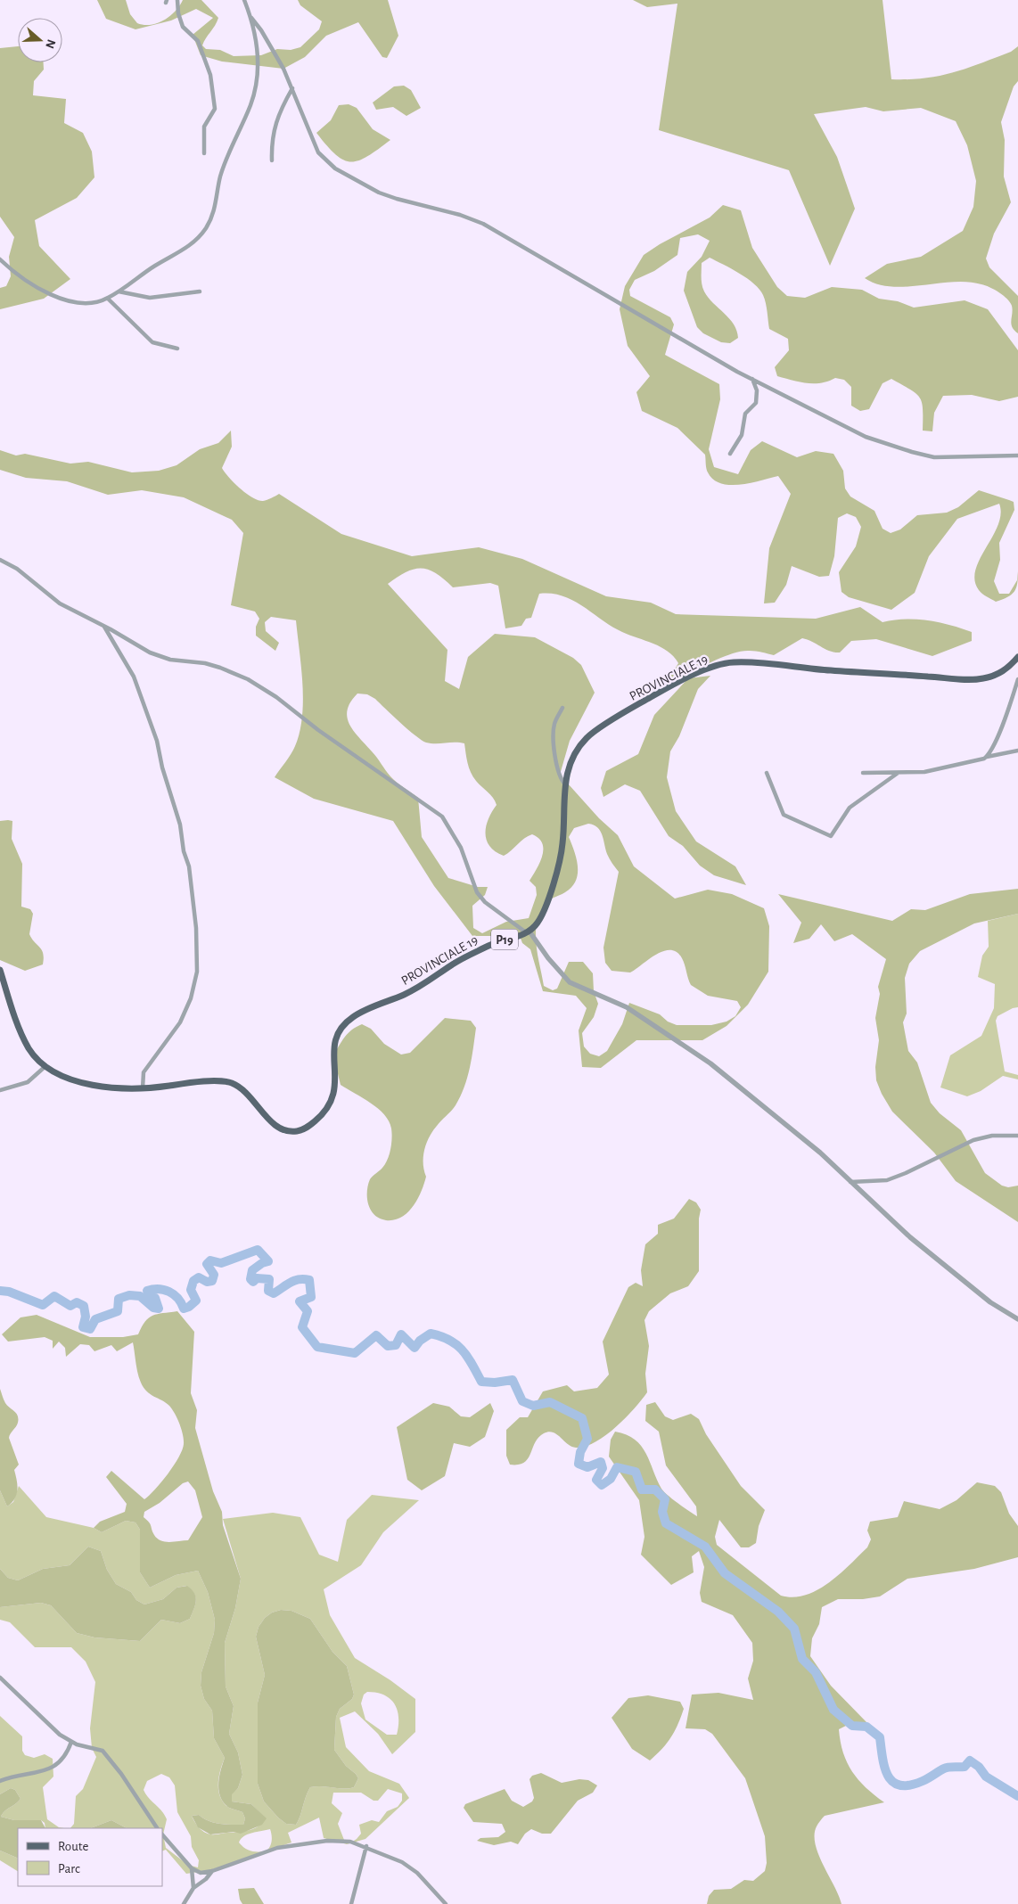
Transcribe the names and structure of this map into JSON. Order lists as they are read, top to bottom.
{
  "streets": {
    "main road": ["PROVINCIALE 19", "P19"]
  },
  "legend": ["Route", "Parc"],
  "north": "right"
}
